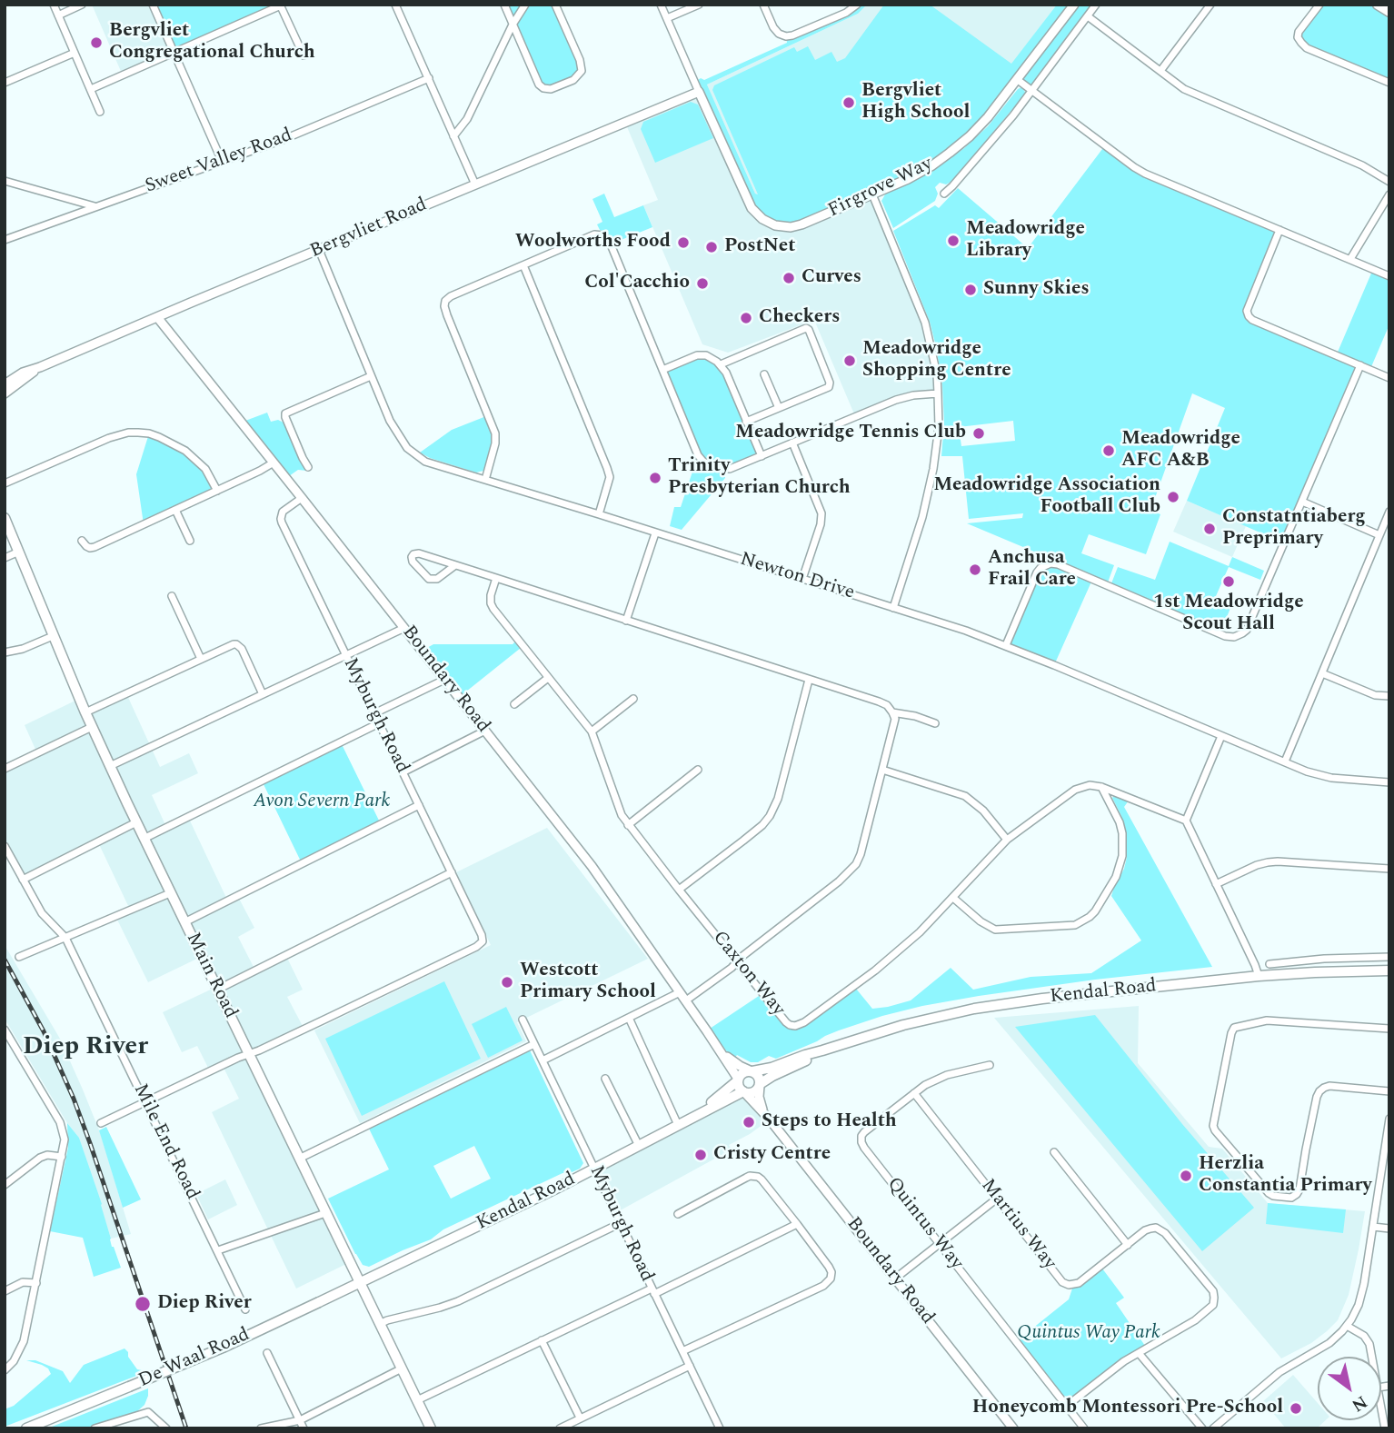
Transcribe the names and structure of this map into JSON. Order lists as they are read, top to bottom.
{
  "streets": {
    "main road": ["Main Road", "Kendal Road", "De Waal Road"],
    "street": [
      "Sweet Valley Road",
      "Firgrove Way",
      "Bergvliet Road",
      "Newton Drive",
      "Boundary Road",
      "Myburgh Road",
      "Caxton Way",
      "Mile End Road",
      "Quintus Way",
      "Martius Way"
    ]
  },
  "crossings": [
    ["Firgrove Way", "Bergvliet Road"],
    ["Bergvliet Road", "Newton Drive"],
    ["Bergvliet Road", "Boundary Road"],
    ["Boundary Road", "Myburgh Road"],
    ["Boundary Road", "Kendal Road"],
    ["Myburgh Road", "Main Road"],
    ["Myburgh Road", "Kendal Road"],
    ["Main Road", "Kendal Road"],
    ["Main Road", "De Waal Road"],
    ["Kendal Road", "De Waal Road"],
    ["Quintus Way", "Martius Way"]
  ],
  "districts": ["Diep River"],
  "parks": ["Avon Severn Park", "Quintus Way Park"],
  "places": [
    "Bergvliet Congregational Church",
    "Bergvliet High School",
    "Meadowridge Library",
    "Woolworths Food",
    "PostNet",
    "Curves",
    "Col'Cacchio",
    "Sunny Skies",
    "Checkers",
    "Meadowridge Shopping Centre",
    "Meadowridge Tennis Club",
    "Meadowridge AFC A&B",
    "Trinity Presbyterian Church",
    "Meadowridge Association Football Club",
    "Constatntiaberg Preprimary",
    "Anchusa Frail Care",
    "1st Meadowridge Scout Hall",
    "Westcott Primary School",
    "Steps to Health",
    "Cristy Centre",
    "Herzlia Constantia Primary",
    "Diep River",
    "Honeycomb Montessori Pre-School"
  ],
  "north": "bottom right"
}
